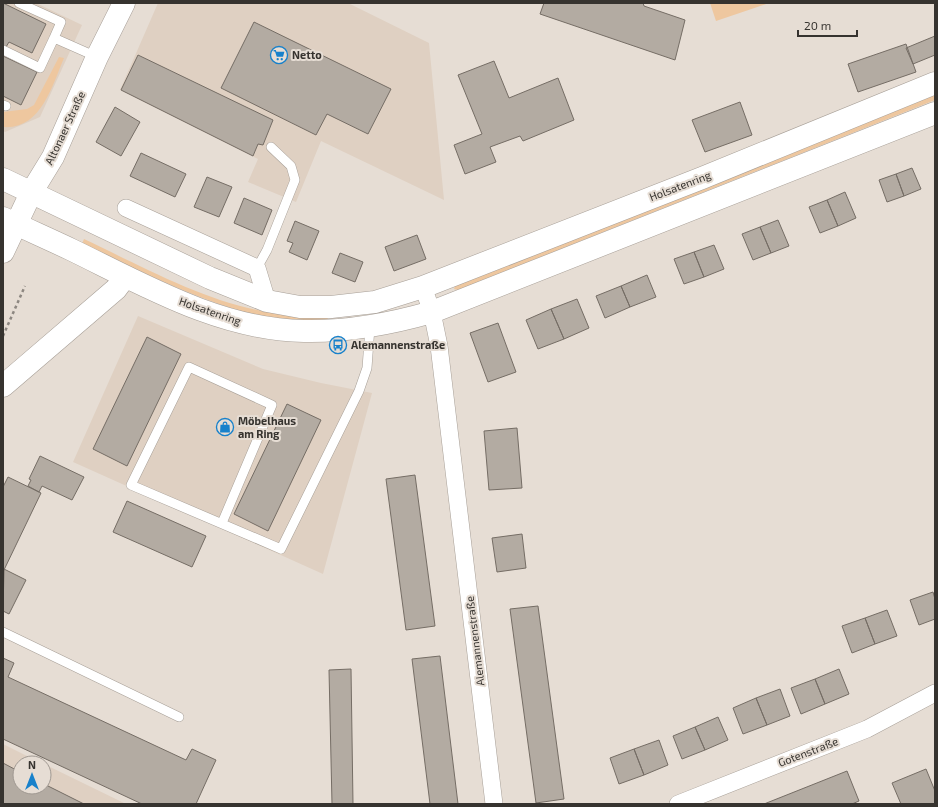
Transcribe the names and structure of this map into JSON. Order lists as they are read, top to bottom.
{
  "streets": {
    "main road": ["Altonaer Straße", "Holsatenring"],
    "street": ["Alemannenstraße", "Gotenstraße"]
  },
  "crossings": [
    ["Altonaer Straße", "Holsatenring"],
    ["Holsatenring", "Alemannenstraße"]
  ],
  "places": {
    "supermarket": ["Netto"],
    "bus stop": ["Alemannenstraße"],
    "shop": ["Möbelhaus am Ring"]
  },
  "scale_bar": "20 m",
  "north": "top"
}
